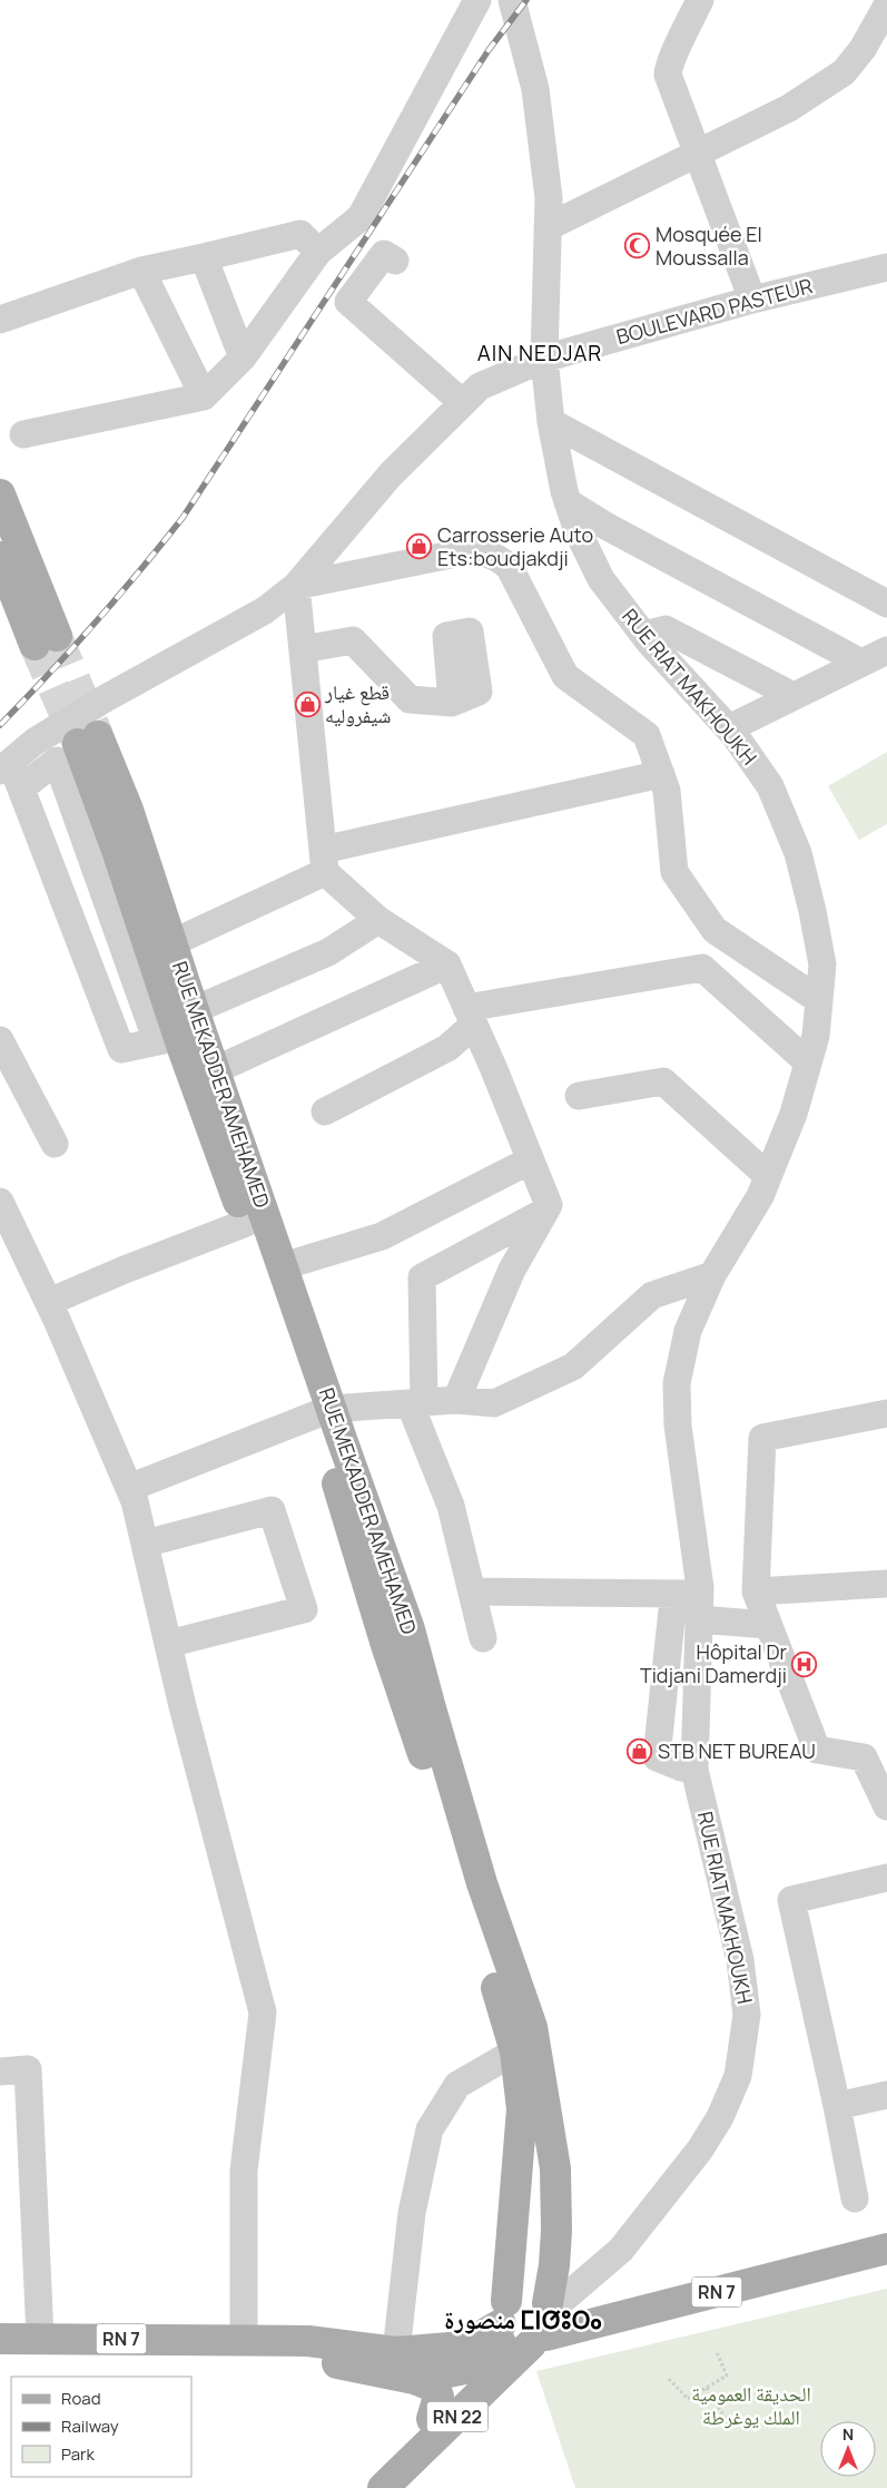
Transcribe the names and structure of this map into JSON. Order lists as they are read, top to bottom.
{
  "streets": {
    "main road": ["RUE MEKADDER AMEHAMED", "RN 7", "RN 22"],
    "street": ["BOULEVARD PASTEUR", "RUE RIAT MAKHOUKH"]
  },
  "crossings": [
    ["BOULEVARD PASTEUR", "RUE RIAT MAKHOUKH"],
    ["RUE RIAT MAKHOUKH", "RUE MEKADDER AMEHAMED"],
    ["RUE RIAT MAKHOUKH", "RN 7"],
    ["RUE RIAT MAKHOUKH", "RN 22"],
    ["RUE MEKADDER AMEHAMED", "RN 7"],
    ["RUE MEKADDER AMEHAMED", "RN 22"],
    ["RN 7", "RN 22"]
  ],
  "districts": ["AIN NEDJAR", "منصورة ⵎⵏⵚⵓⵔⴰ"],
  "parks": ["الحديقة العمومية الملك يوغرطة"],
  "places": {
    "mosque": ["Mosquée El Moussalla"],
    "shop": ["Carrosserie Auto Ets:boudjakdji", "قطع غيار شيفروليه", "STB NET BUREAU"],
    "hospital": ["Hôpital Dr Tidjani Damerdji"]
  },
  "legend": ["Road", "Railway", "Park"],
  "north": "top"
}
